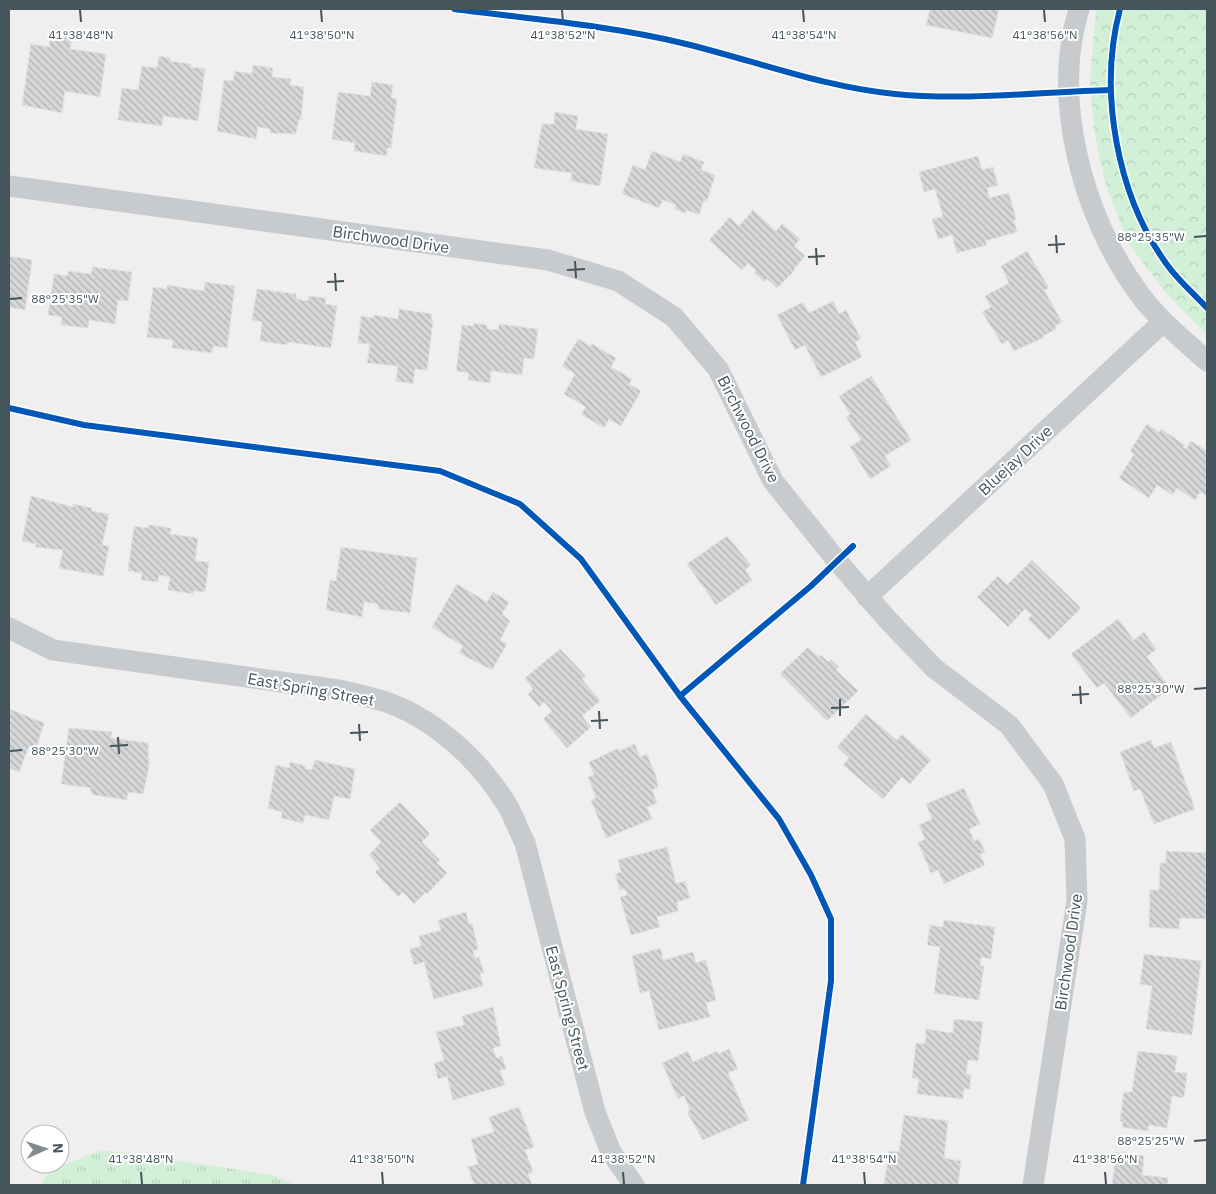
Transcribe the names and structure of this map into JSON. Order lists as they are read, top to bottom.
{
  "streets": {
    "street": ["Birchwood Drive", "Bluejay Drive", "East Spring Street"]
  },
  "crossings": [
    ["Birchwood Drive", "Bluejay Drive"]
  ],
  "north": "right",
  "coordinates": [
    "41°38'48\"N",
    "41°38'50\"N",
    "41°38'52\"N",
    "41°38'54\"N",
    "41°38'56\"N",
    "88°25'35\"W",
    "88°25'30\"W",
    "88°25'25\"W"
  ]
}
